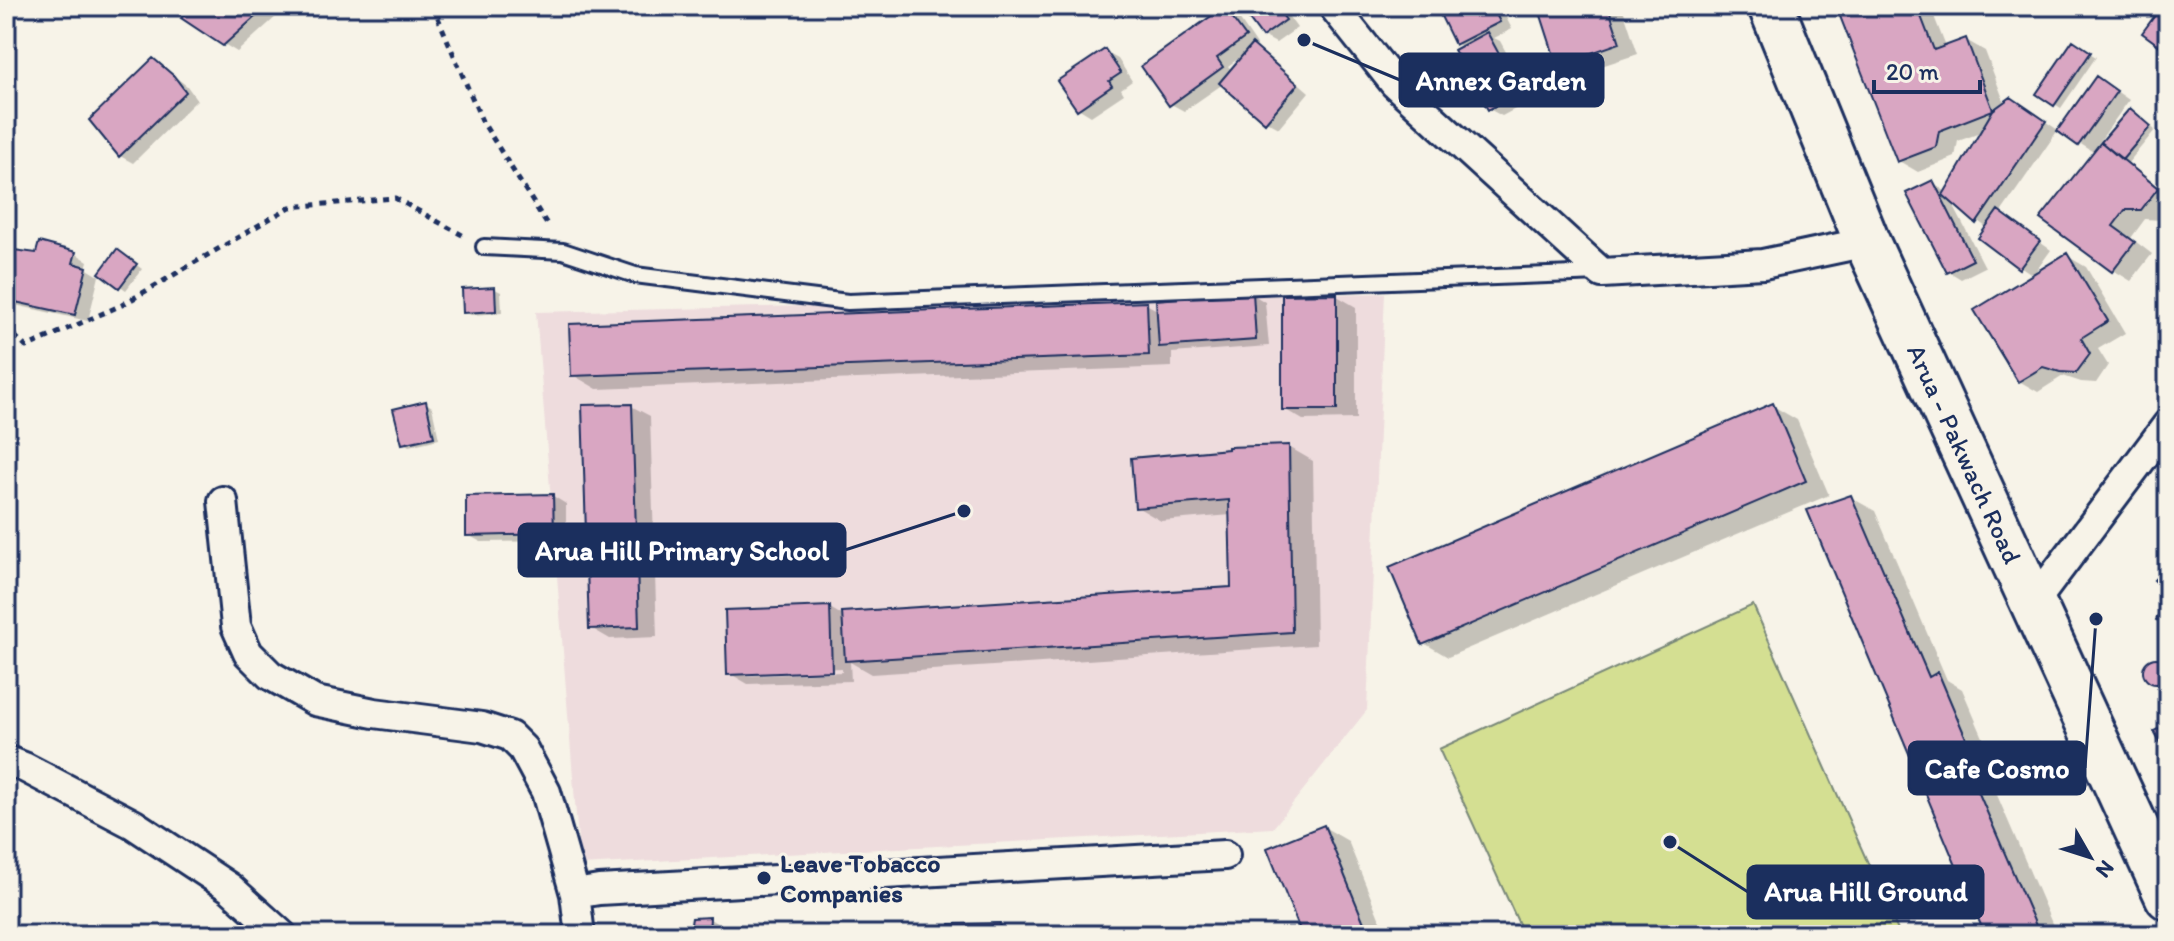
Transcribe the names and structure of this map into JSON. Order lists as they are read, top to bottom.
{
  "streets": {
    "main road": ["Arua - Pakwach Road"]
  },
  "places": [
    "Annex Garden",
    "Arua Hill Primary School",
    "Cafe Cosmo",
    "Arua Hill Ground",
    "Leave Tobacco Companies"
  ],
  "scale_bar": "20 m",
  "north": "bottom right"
}
